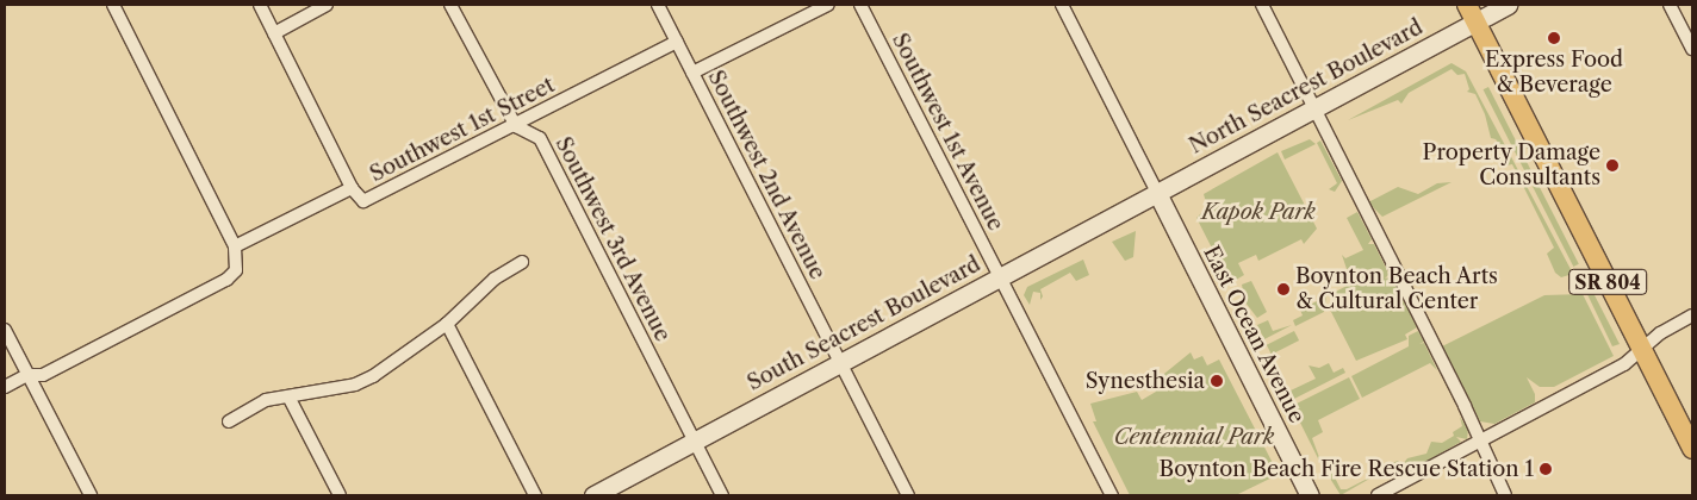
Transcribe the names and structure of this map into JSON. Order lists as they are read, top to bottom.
{
  "streets": {
    "main road": ["SR 804"],
    "street": [
      "North Seacrest Boulevard",
      "Southwest 1st Street",
      "Southwest 1st Avenue",
      "Southwest 2nd Avenue",
      "Southwest 3rd Avenue",
      "South Seacrest Boulevard",
      "East Ocean Avenue"
    ]
  },
  "crossings": [
    ["North Seacrest Boulevard", "SR 804"],
    ["North Seacrest Boulevard", "South Seacrest Boulevard"],
    ["North Seacrest Boulevard", "East Ocean Avenue"],
    ["Southwest 1st Street", "Southwest 2nd Avenue"],
    ["Southwest 1st Street", "Southwest 3rd Avenue"],
    ["Southwest 1st Avenue", "South Seacrest Boulevard"],
    ["Southwest 2nd Avenue", "South Seacrest Boulevard"],
    ["Southwest 3rd Avenue", "South Seacrest Boulevard"],
    ["South Seacrest Boulevard", "East Ocean Avenue"]
  ],
  "parks": ["Kapok Park", "Centennial Park"],
  "places": [
    "Express Food & Beverage",
    "Property Damage Consultants",
    "Boynton Beach Arts & Cultural Center",
    "Synesthesia",
    "Boynton Beach Fire Rescue Station 1"
  ]
}
